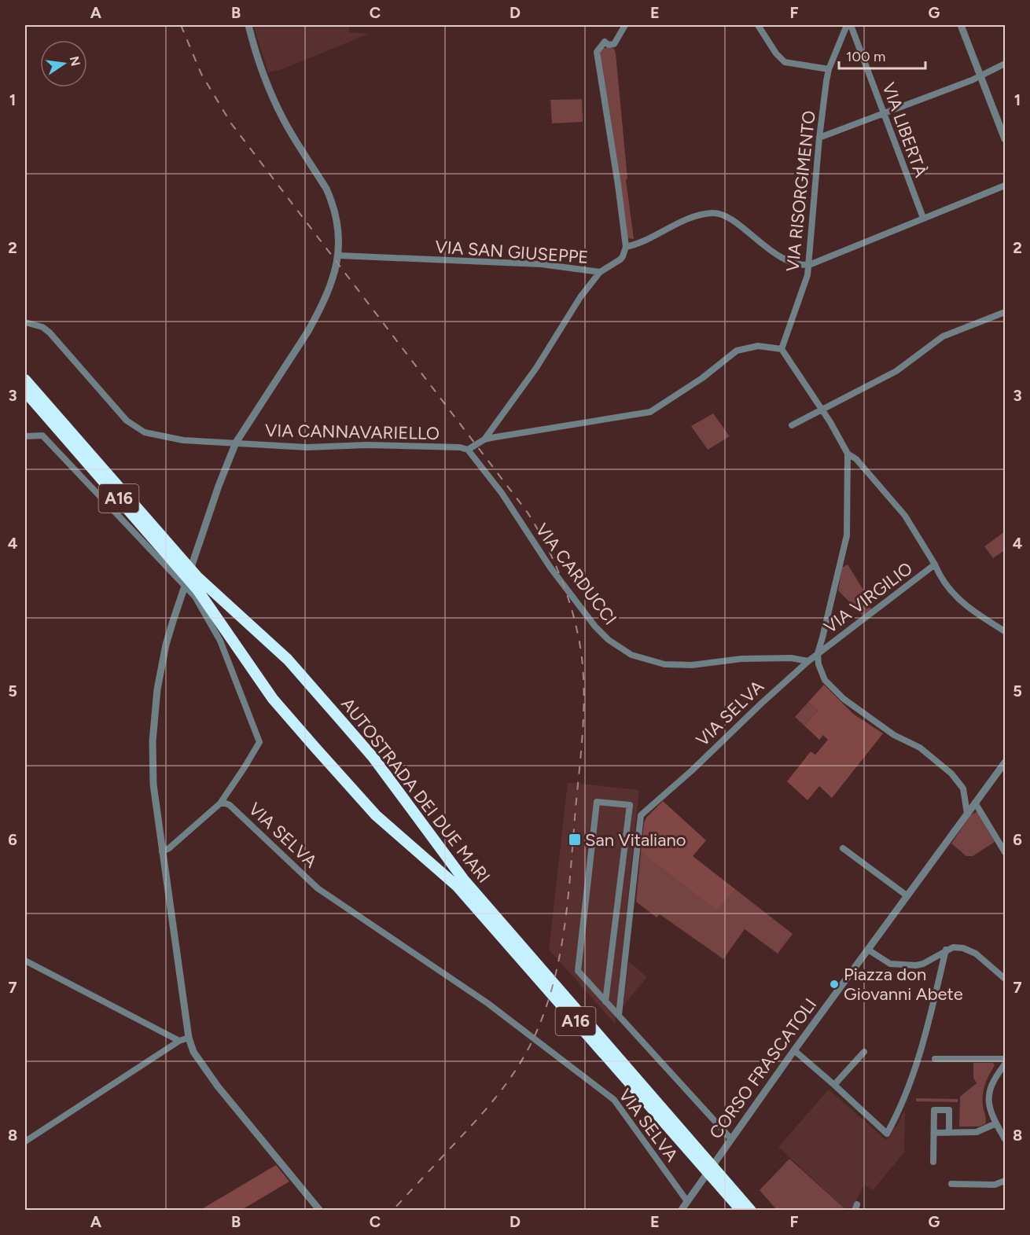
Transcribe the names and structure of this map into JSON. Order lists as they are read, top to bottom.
{
  "streets": {
    "highway": ["A16", "AUTOSTRADA DEI DUE MARI"],
    "street": [
      "VIA LIBERTÀ",
      "VIA RISORGIMENTO",
      "VIA SAN GIUSEPPE",
      "VIA CANNAVARIELLO",
      "VIA CARDUCCI",
      "VIA VIRGILIO",
      "VIA SELVA",
      "CORSO FRASCATOLI"
    ]
  },
  "crossings": [
    ["VIA CANNAVARIELLO", "VIA CARDUCCI"],
    ["VIA CARDUCCI", "VIA SELVA"],
    ["VIA VIRGILIO", "VIA SELVA"],
    ["VIA SELVA", "CORSO FRASCATOLI"]
  ],
  "places": {
    "transit": ["San Vitaliano"],
    "other": ["Piazza don Giovanni Abete"]
  },
  "scale_bar": "100 m",
  "north": "right",
  "grid": {
    "columns": [
      "A",
      "B",
      "C",
      "D",
      "E",
      "F",
      "G"
    ],
    "rows": [
      "1",
      "2",
      "3",
      "4",
      "5",
      "6",
      "7",
      "8"
    ]
  }
}
